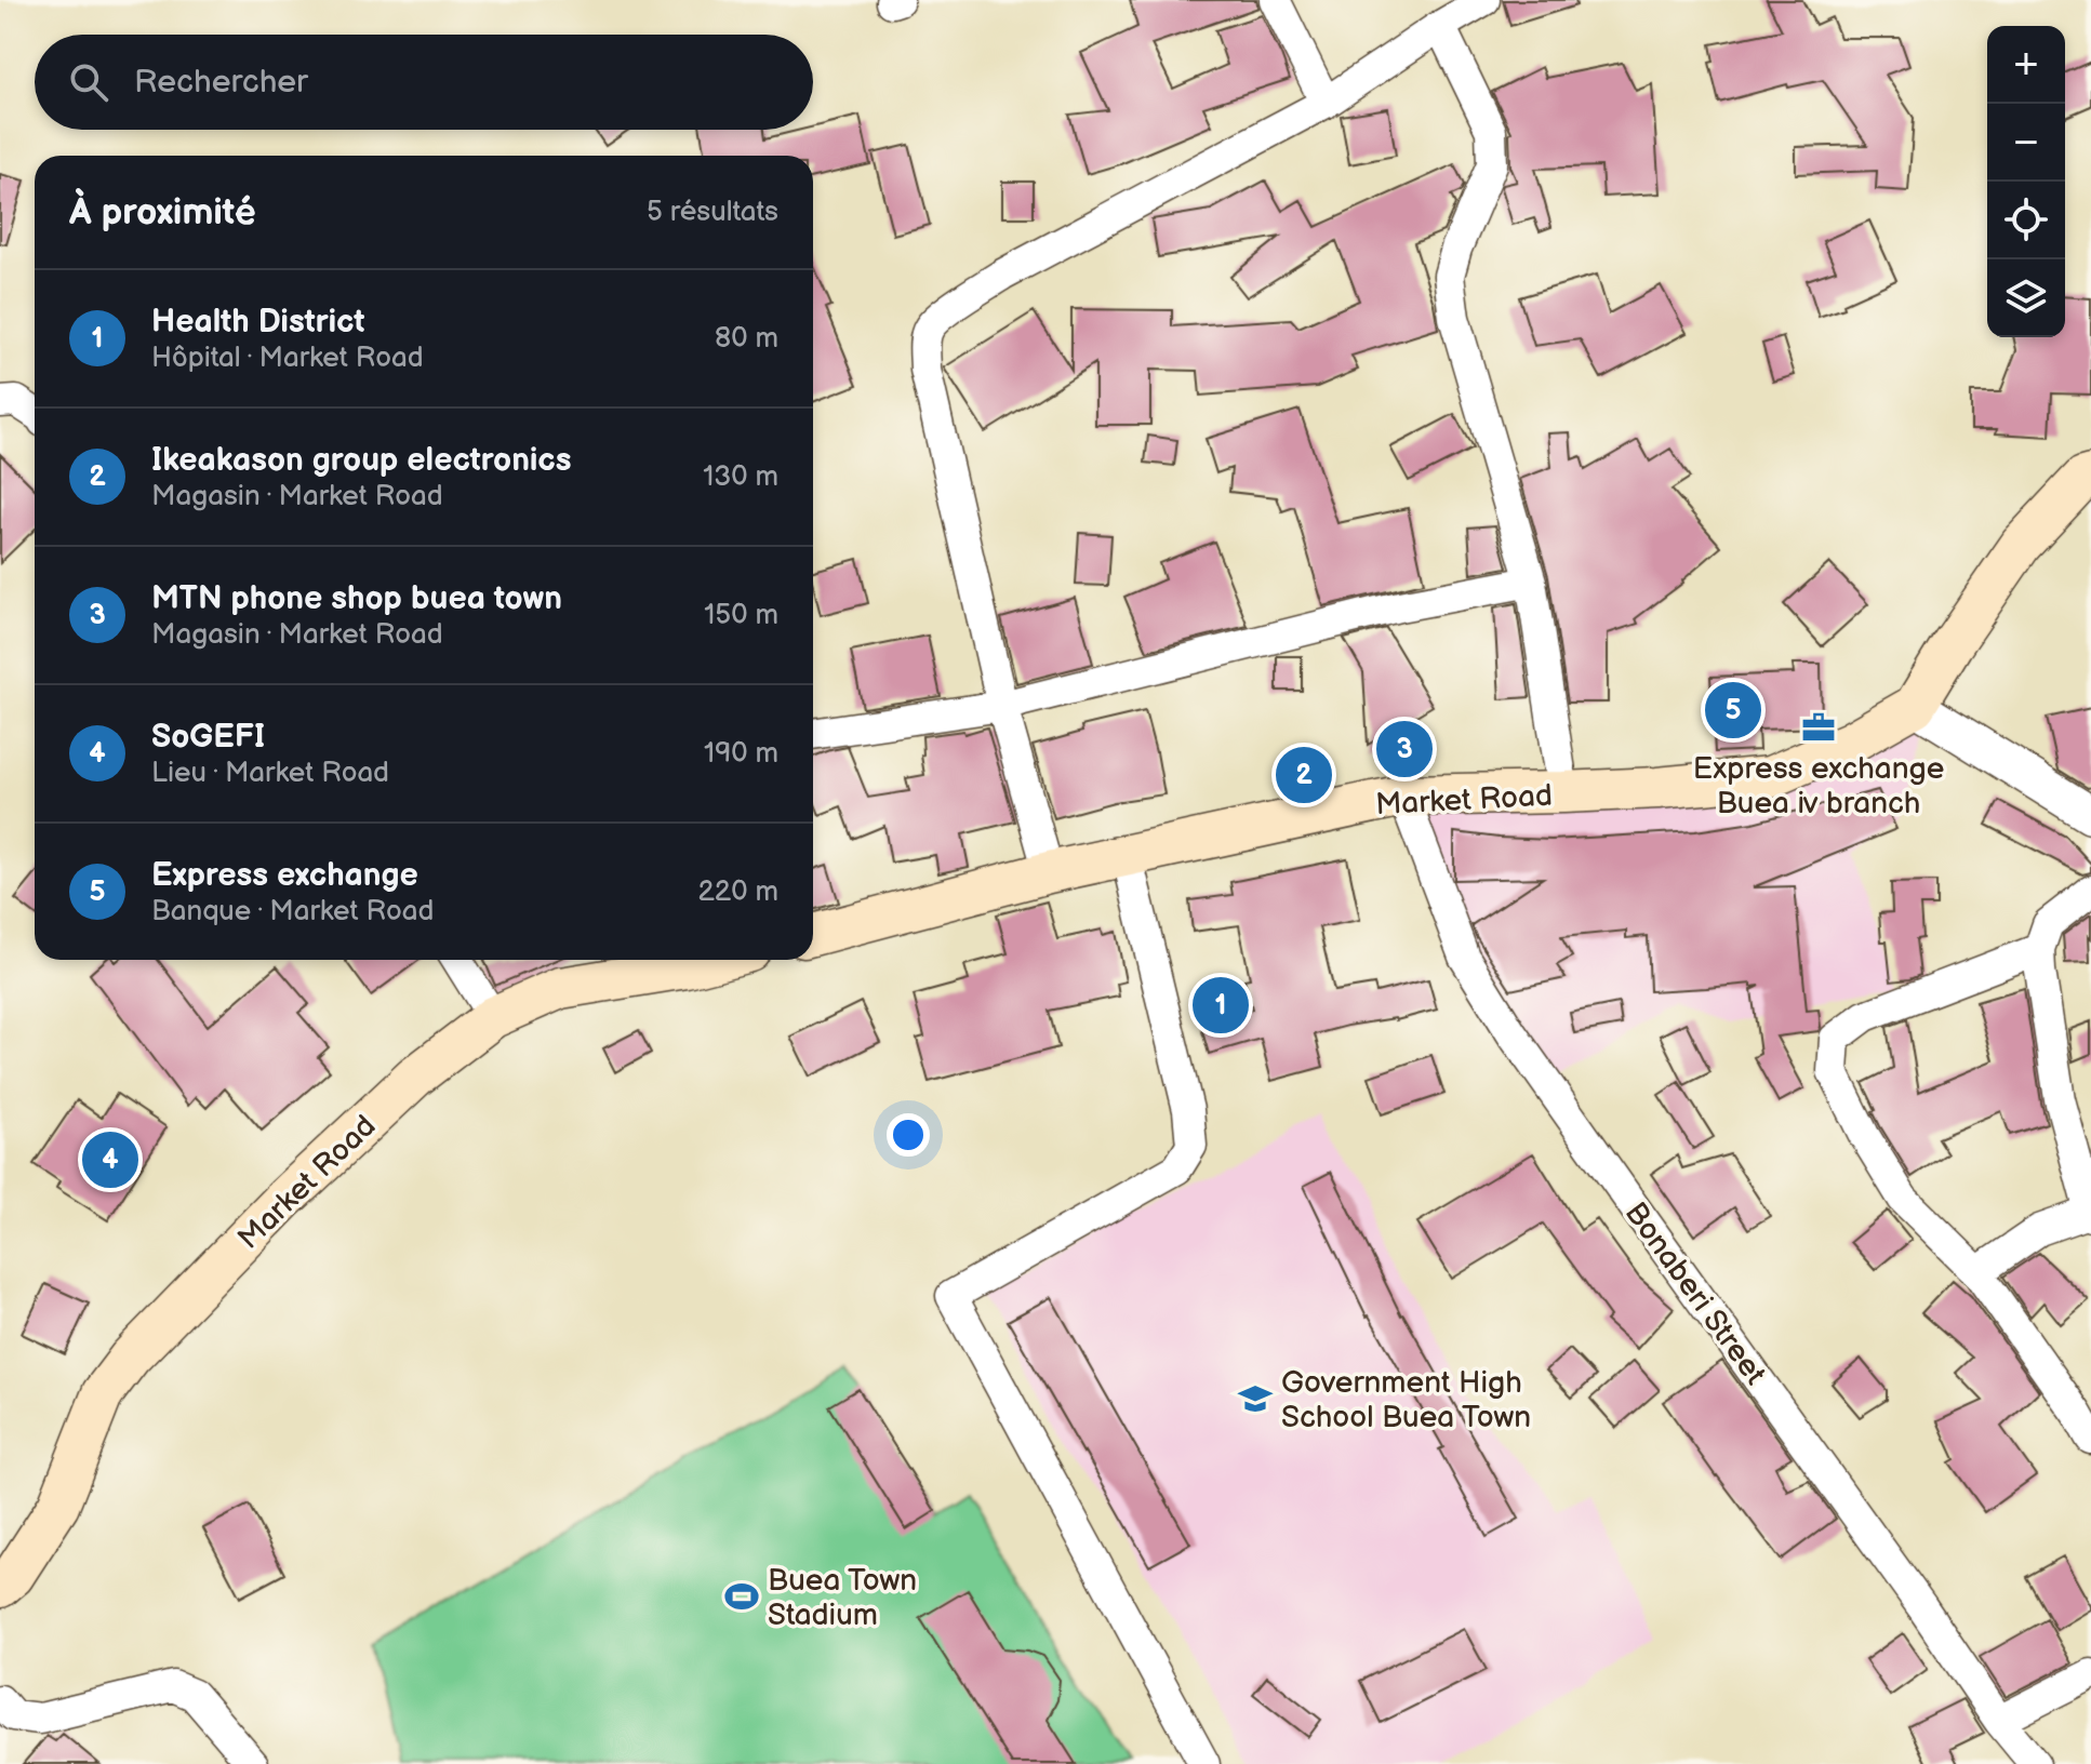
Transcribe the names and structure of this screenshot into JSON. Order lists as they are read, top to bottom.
{
  "streets": {
    "main road": ["Market Road"],
    "street": ["Bonaberi Street"]
  },
  "crossings": [
    ["Market Road", "Bonaberi Street"]
  ],
  "places": {
    "office": ["Express exchange Buea iv branch"],
    "school or university": ["Government High School Buea Town"],
    "sports": ["Buea Town Stadium"]
  },
  "page": {
    "map_buttons": ["+", "−"],
    "search": "Rechercher",
    "heading": ["À proximité", "5 résultats"],
    "list": [
      {
        "mark": "1",
        "name": "Health District",
        "note": "Hôpital · Market Road",
        "value": "80 m"
      },
      {
        "mark": "2",
        "name": "Ikeakason group electronics",
        "note": "Magasin · Market Road",
        "value": "130 m"
      },
      {
        "mark": "3",
        "name": "MTN phone shop buea town",
        "note": "Magasin · Market Road",
        "value": "150 m"
      },
      {
        "mark": "4",
        "name": "SoGEFI",
        "note": "Lieu · Market Road",
        "value": "190 m"
      },
      {
        "mark": "5",
        "name": "Express exchange",
        "note": "Banque · Market Road",
        "value": "220 m"
      }
    ],
    "pins": [
      "5",
      "3",
      "2",
      "1",
      "4"
    ]
  }
}
